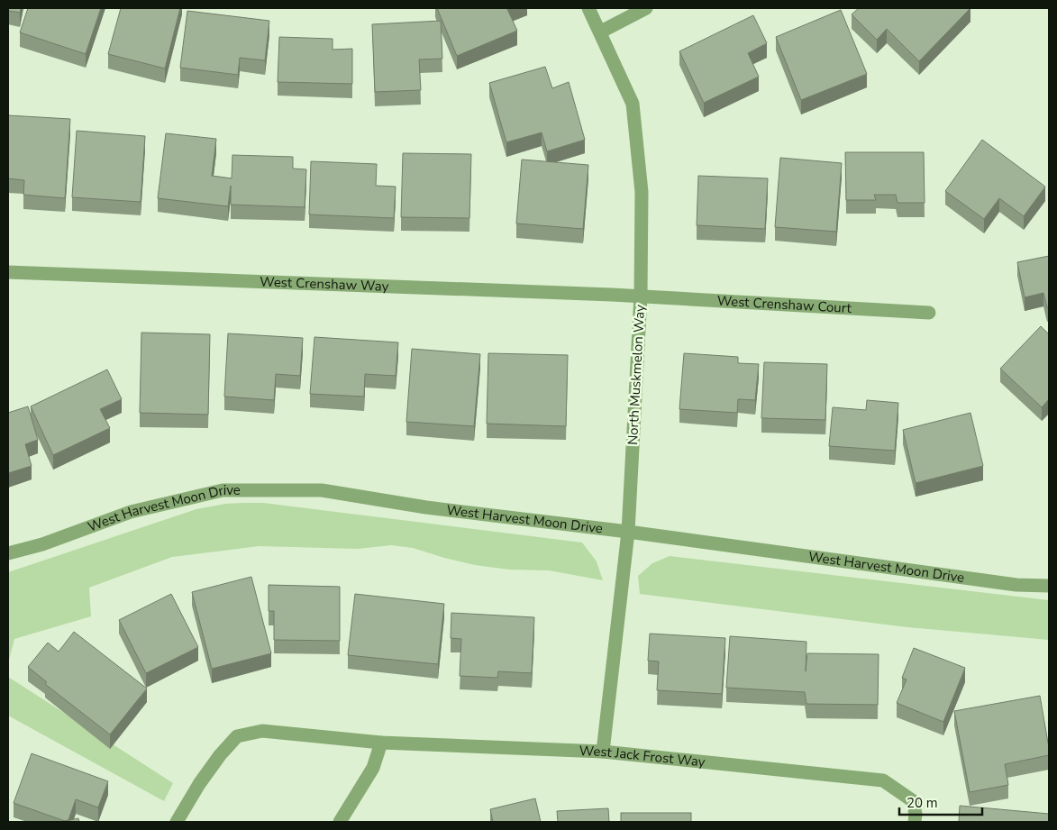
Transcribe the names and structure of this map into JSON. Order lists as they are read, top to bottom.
{
  "streets": {
    "street": [
      "West Crenshaw Way",
      "West Crenshaw Court",
      "North Muskmelon Way",
      "West Harvest Moon Drive",
      "West Jack Frost Way"
    ]
  },
  "crossings": [
    ["West Crenshaw Way", "West Crenshaw Court"],
    ["West Crenshaw Way", "North Muskmelon Way"],
    ["West Crenshaw Court", "North Muskmelon Way"],
    ["North Muskmelon Way", "West Harvest Moon Drive"],
    ["North Muskmelon Way", "West Jack Frost Way"]
  ],
  "scale_bar": "20 m"
}
